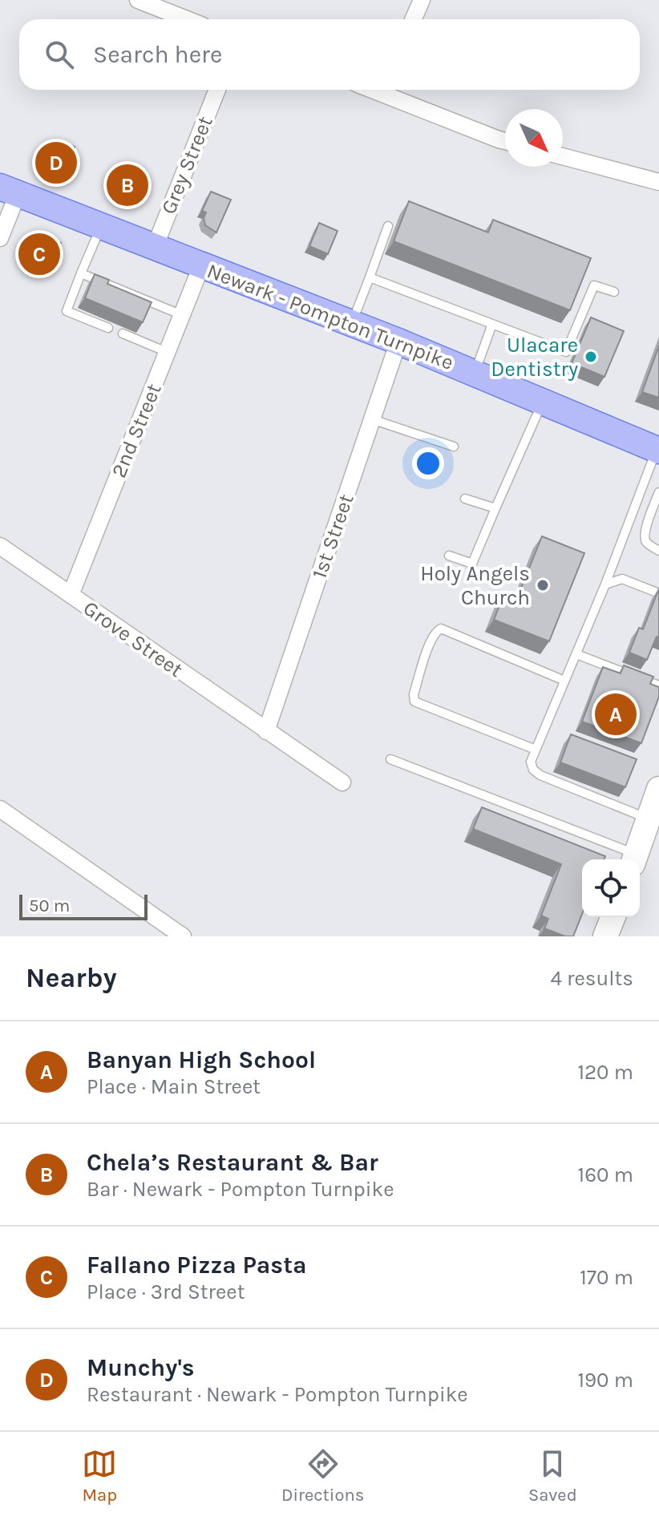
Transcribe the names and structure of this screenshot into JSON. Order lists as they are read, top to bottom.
{
  "streets": {
    "main road": ["Newark - Pompton Turnpike"],
    "street": [
      "Grey Street",
      "2nd Street",
      "1st Street",
      "Grove Street"
    ]
  },
  "crossings": [
    ["Grey Street", "Newark - Pompton Turnpike"],
    ["Newark - Pompton Turnpike", "2nd Street"],
    ["Newark - Pompton Turnpike", "1st Street"],
    ["2nd Street", "Grove Street"],
    ["1st Street", "Grove Street"]
  ],
  "places": ["Ulacare Dentistry", "Holy Angels Church"],
  "scale_bar": "50 m",
  "north": "bottom right",
  "page": {
    "search": "Search here",
    "pins": [
      "D",
      "B",
      "C",
      "A"
    ],
    "scale": "50 m",
    "heading": ["Nearby", "4 results"],
    "list": [
      {
        "mark": "A",
        "name": "Banyan High School",
        "note": "Place · Main Street",
        "value": "120 m"
      },
      {
        "mark": "B",
        "name": "Chela’s Restaurant & Bar",
        "note": "Bar · Newark - Pompton Turnpike",
        "value": "160 m"
      },
      {
        "mark": "C",
        "name": "Fallano Pizza Pasta",
        "note": "Place · 3rd Street",
        "value": "170 m"
      },
      {
        "mark": "D",
        "name": "Munchy's",
        "note": "Restaurant · Newark - Pompton Turnpike",
        "value": "190 m"
      }
    ],
    "nav": ["Map", "Directions", "Saved"]
  }
}
